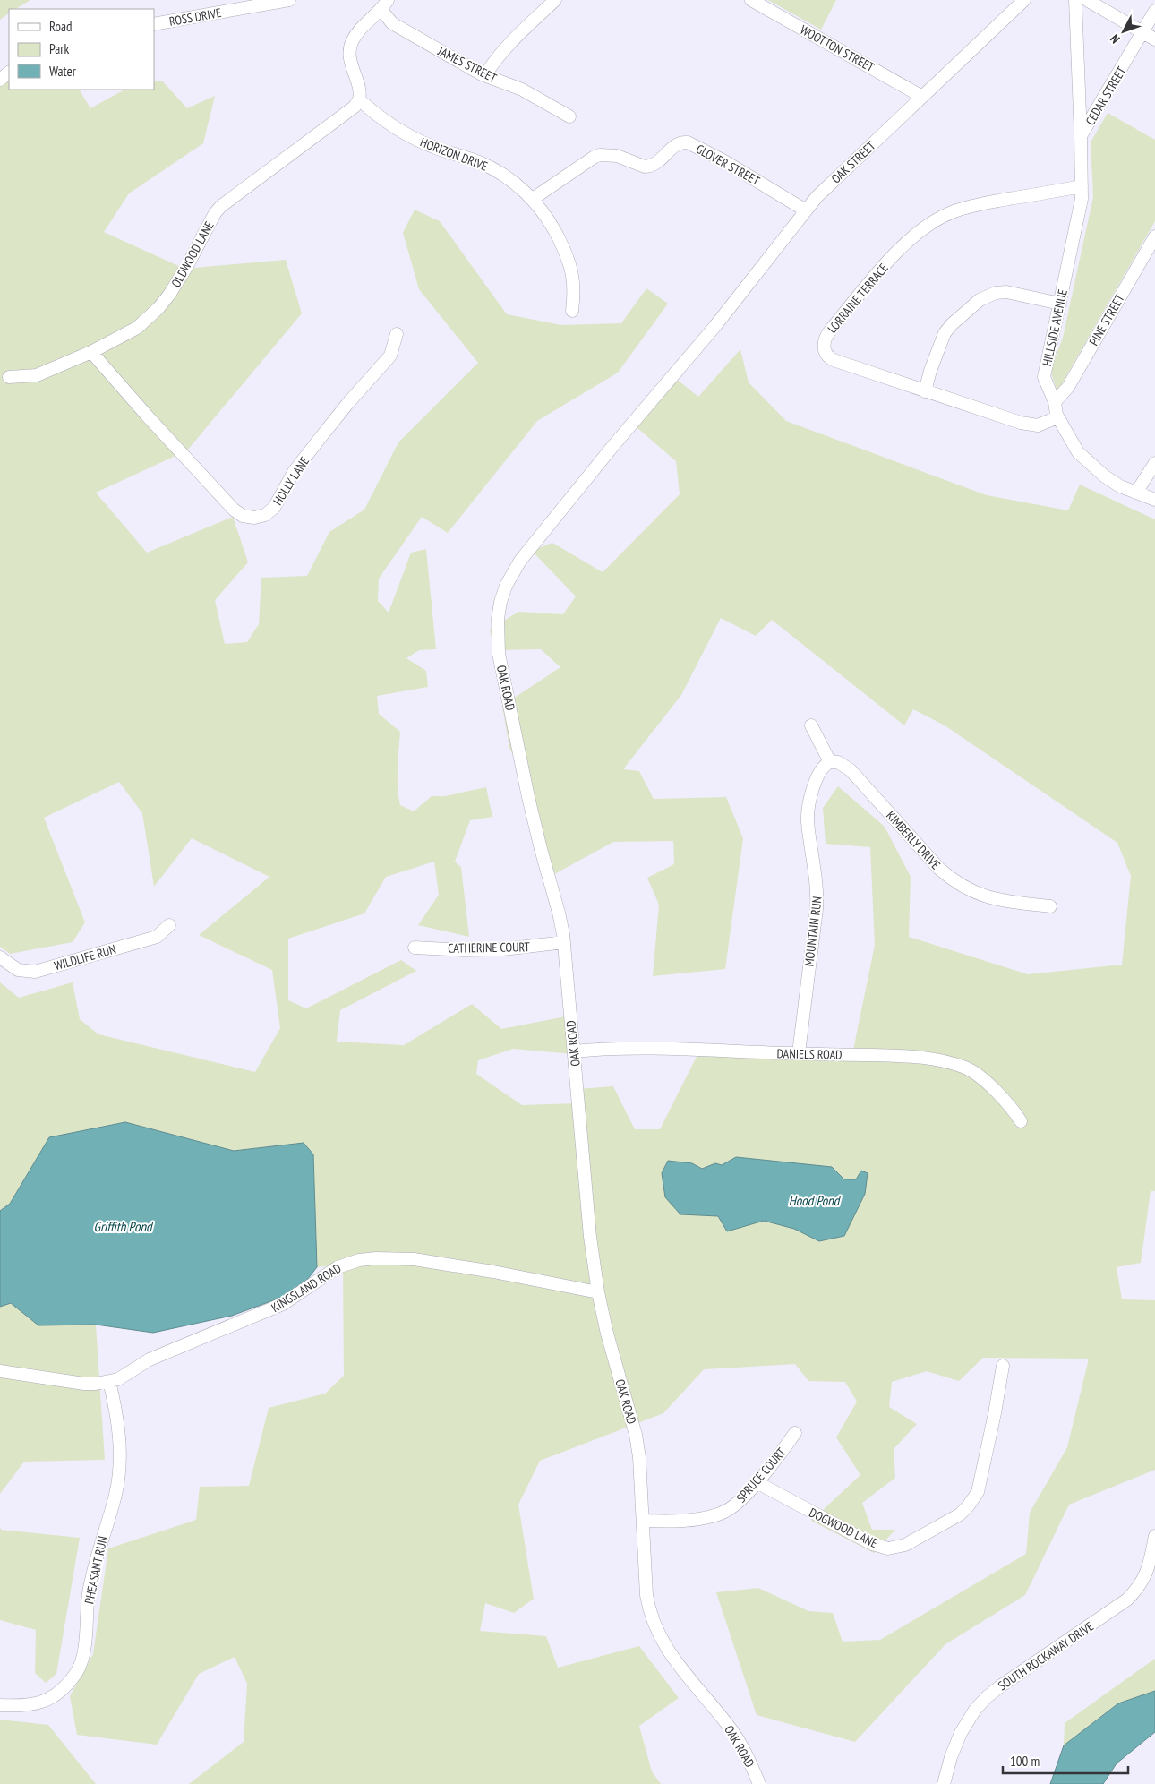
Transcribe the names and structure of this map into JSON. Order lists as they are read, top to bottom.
{
  "streets": {
    "street": [
      "ROSS DRIVE",
      "WOOTTON STREET",
      "JAMES STREET",
      "CEDAR STREET",
      "HORIZON DRIVE",
      "OAK STREET",
      "GLOVER STREET",
      "OLDWOOD LANE",
      "LORRAINE TERRACE",
      "PINE STREET",
      "HILLSIDE AVENUE",
      "HOLLY LANE",
      "OAK ROAD",
      "KIMBERLY DRIVE",
      "MOUNTAIN RUN",
      "CATHERINE COURT",
      "WILDLIFE RUN",
      "DANIELS ROAD",
      "KINGSLAND ROAD",
      "SPRUCE COURT",
      "DOGWOOD LANE",
      "PHEASANT RUN",
      "SOUTH ROCKAWAY DRIVE"
    ]
  },
  "crossings": [
    ["WOOTTON STREET", "OAK STREET"],
    ["CEDAR STREET", "LORRAINE TERRACE"],
    ["CEDAR STREET", "HILLSIDE AVENUE"],
    ["HORIZON DRIVE", "GLOVER STREET"],
    ["HORIZON DRIVE", "OLDWOOD LANE"],
    ["OAK STREET", "GLOVER STREET"],
    ["OAK STREET", "OAK ROAD"],
    ["OLDWOOD LANE", "HOLLY LANE"],
    ["LORRAINE TERRACE", "HILLSIDE AVENUE"],
    ["PINE STREET", "HILLSIDE AVENUE"],
    ["OAK ROAD", "CATHERINE COURT"],
    ["OAK ROAD", "DANIELS ROAD"],
    ["OAK ROAD", "KINGSLAND ROAD"],
    ["OAK ROAD", "SPRUCE COURT"],
    ["KIMBERLY DRIVE", "MOUNTAIN RUN"],
    ["MOUNTAIN RUN", "DANIELS ROAD"],
    ["KINGSLAND ROAD", "PHEASANT RUN"],
    ["SPRUCE COURT", "DOGWOOD LANE"]
  ],
  "water": ["Hood Pond", "Griffith Pond"],
  "legend": ["Road", "Park", "Water"],
  "scale_bar": "100 m",
  "north": "bottom left"
}
